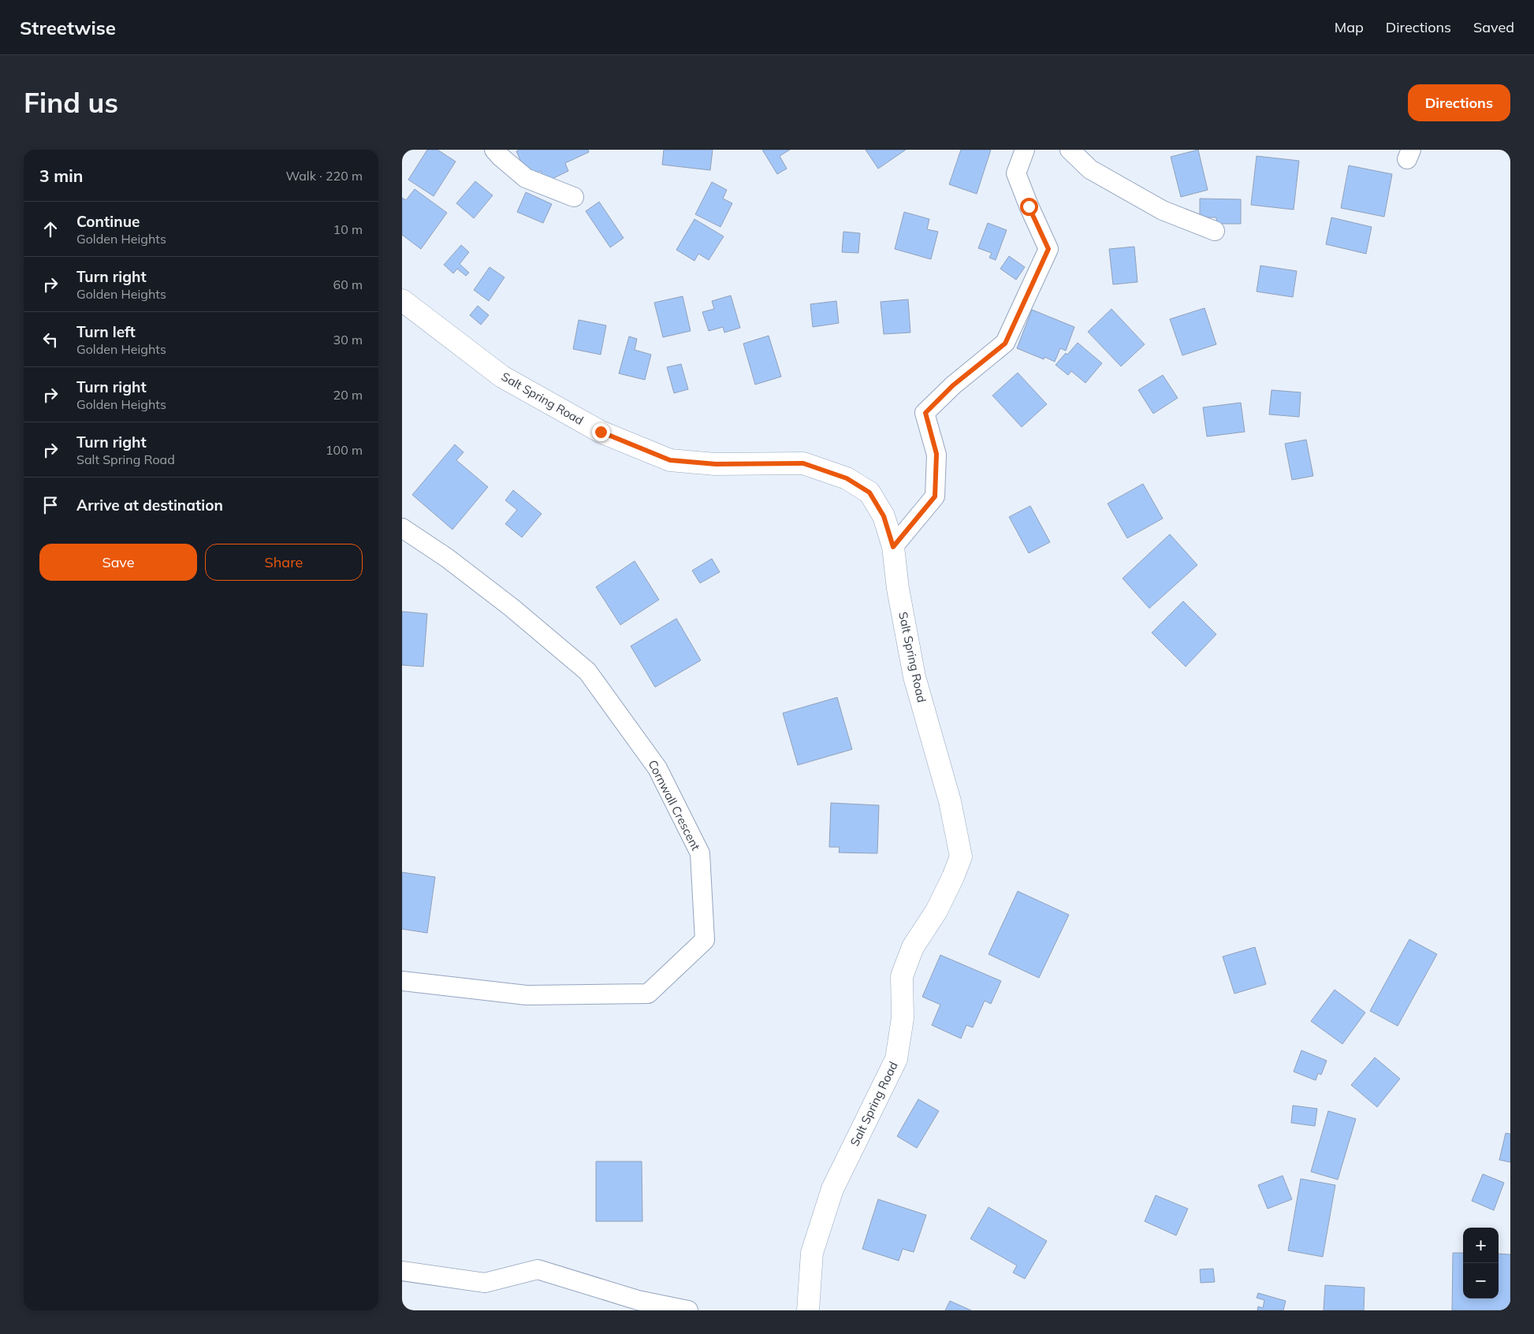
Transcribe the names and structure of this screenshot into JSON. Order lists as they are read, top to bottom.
{
  "streets": {
    "street": ["Salt Spring Road", "Cornwall Crescent"]
  },
  "page": {
    "header": "Streetwise",
    "nav": ["Map", "Directions", "Saved"],
    "buttons": [
      "Directions",
      ["Save", "Share"]
    ],
    "title": "Find us",
    "heading": ["3 min", "Walk · 220 m"],
    "list": [
      ["Continue", "Golden Heights", "10 m"],
      ["Turn right", "Golden Heights", "60 m"],
      ["Turn left", "Golden Heights", "30 m"],
      ["Turn right", "Golden Heights", "20 m"],
      ["Turn right", "Salt Spring Road", "100 m"],
      "Arrive at destination"
    ],
    "map_buttons": ["+", "−"]
  }
}
